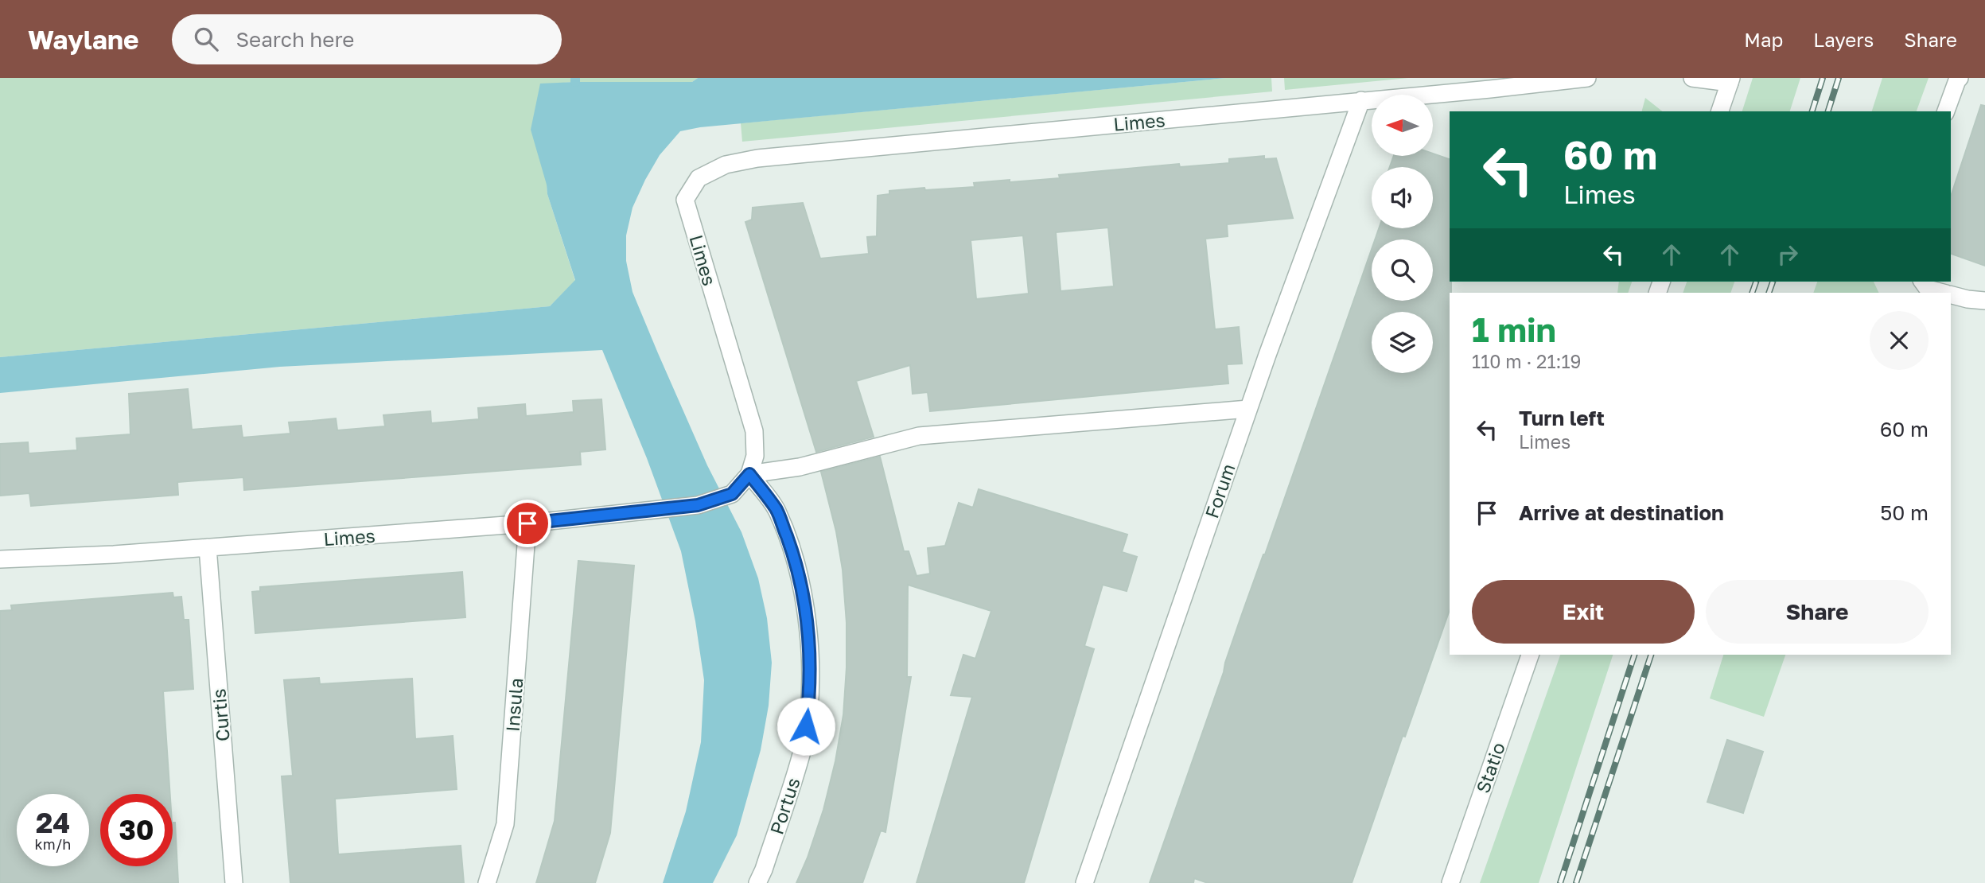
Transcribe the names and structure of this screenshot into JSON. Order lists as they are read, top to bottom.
{
  "streets": {
    "street": [
      "Limes",
      "Forum",
      "Insula",
      "Curtis",
      "Statio",
      "Portus"
    ]
  },
  "crossings": [
    ["Limes", "Forum"],
    ["Limes", "Insula"],
    ["Limes", "Curtis"],
    ["Limes", "Portus"]
  ],
  "north": "left",
  "page": {
    "header": "Waylane",
    "search": "Search here",
    "nav": ["Map", "Layers", "Share"],
    "turn": ["60 m", "Limes"],
    "heading": ["1 min", "110 m · 21:19"],
    "list": [
      {
        "name": "Turn left",
        "note": "Limes",
        "value": "60 m"
      },
      {
        "name": "Arrive at destination",
        "value": "50 m"
      }
    ],
    "buttons": ["Exit", "Share"],
    "speed": "24 km/h",
    "limit": "30"
  }
}
